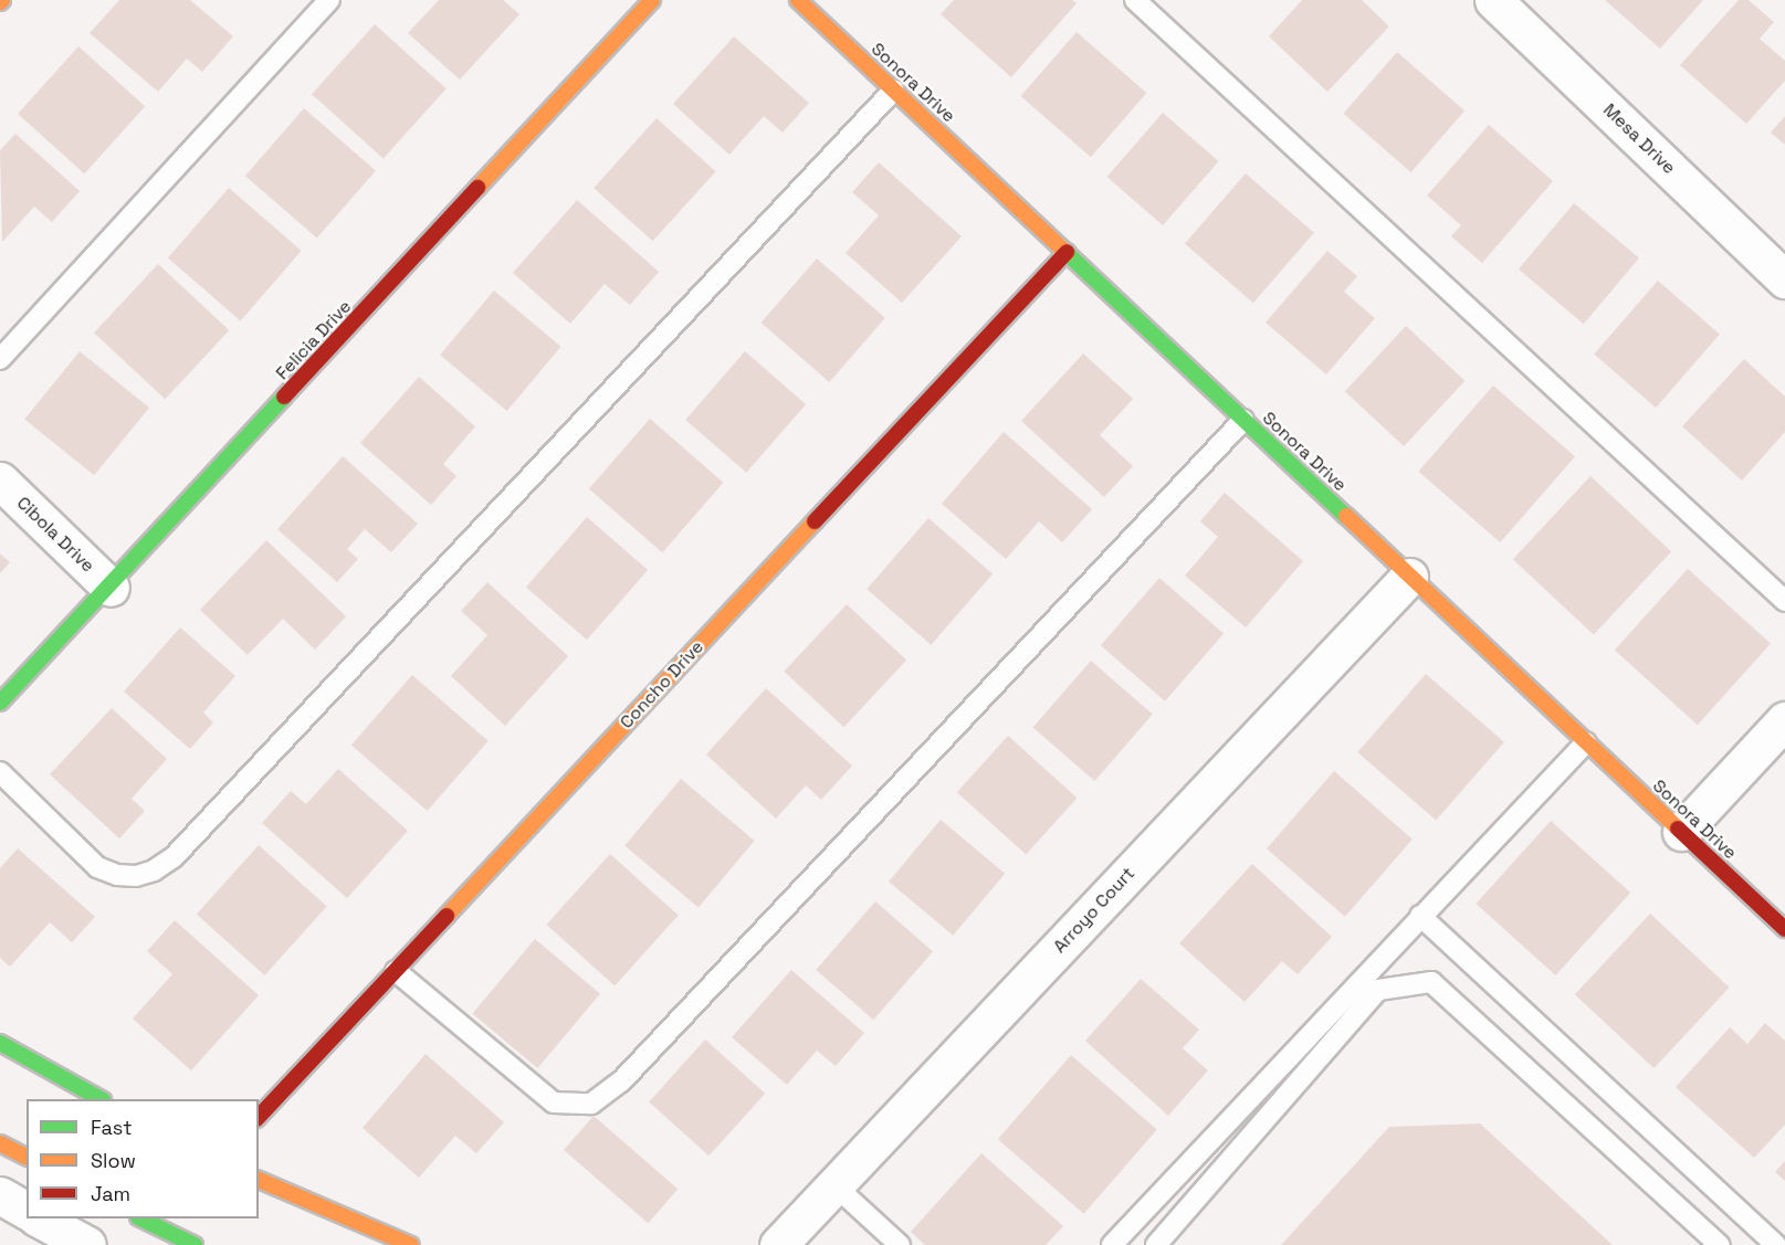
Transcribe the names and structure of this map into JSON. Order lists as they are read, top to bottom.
{
  "streets": {
    "street": [
      "Sonora Drive",
      "Mesa Drive",
      "Felicia Drive",
      "Cibola Drive",
      "Concho Drive",
      "Arroyo Court"
    ]
  },
  "crossings": [
    ["Sonora Drive", "Concho Drive"],
    ["Sonora Drive", "Arroyo Court"],
    ["Felicia Drive", "Cibola Drive"]
  ],
  "legend": ["Fast", "Slow", "Jam"]
}
